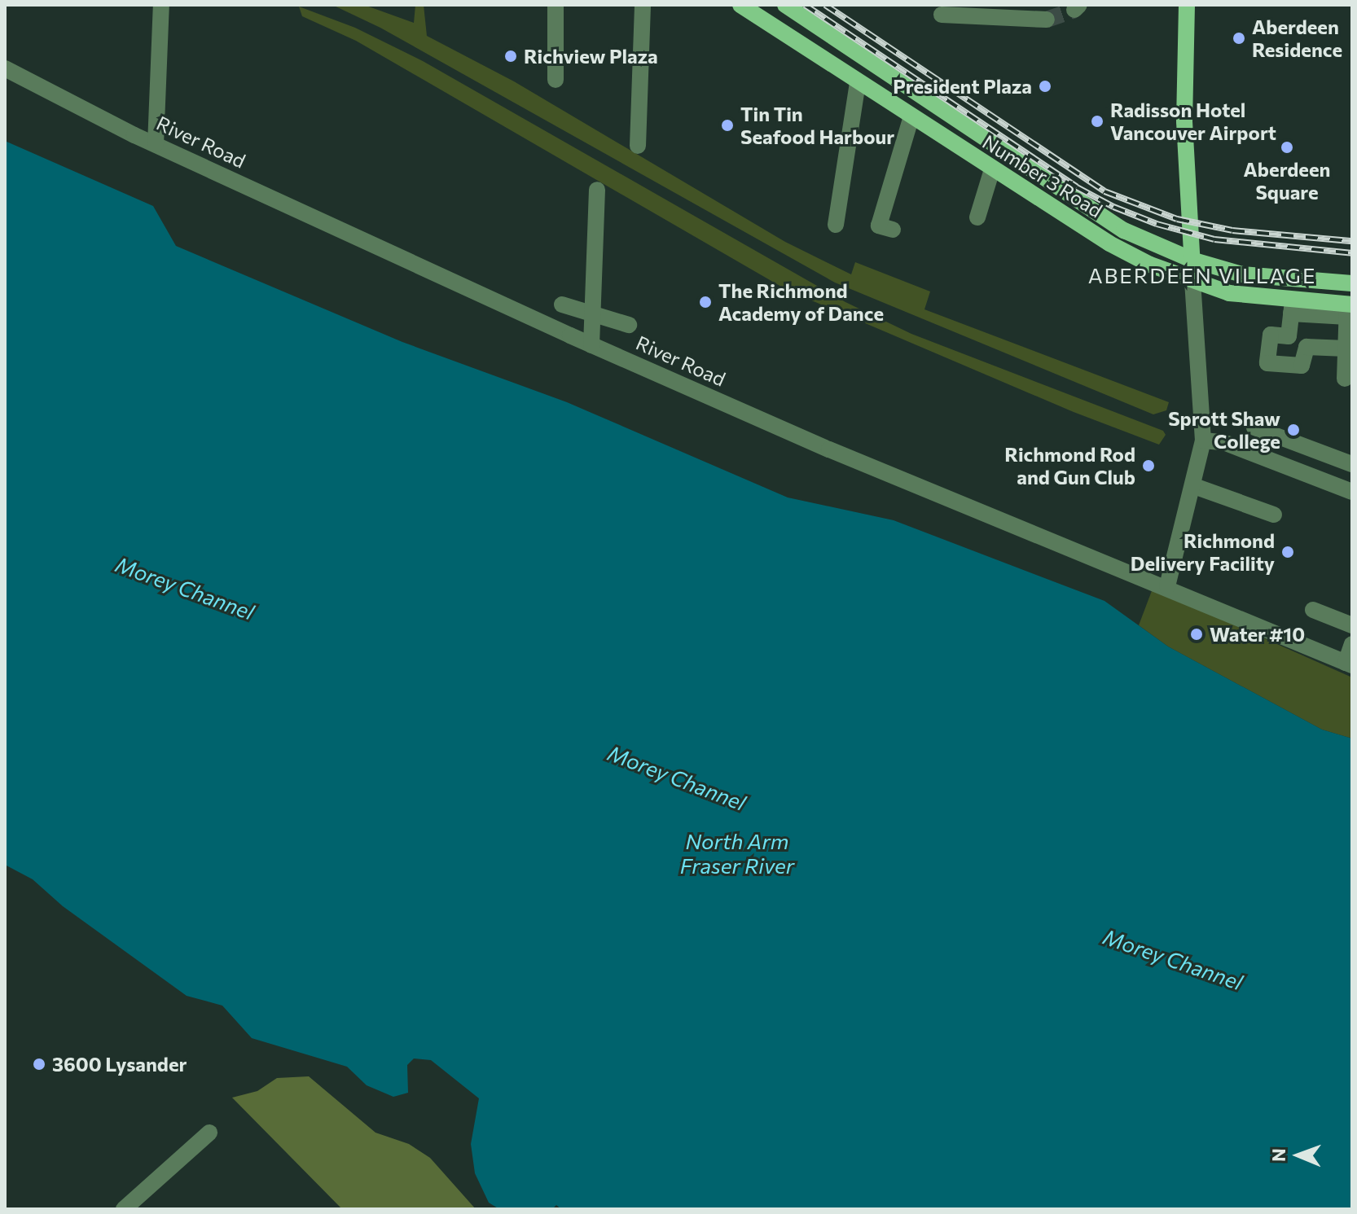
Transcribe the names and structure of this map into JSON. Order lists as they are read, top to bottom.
{
  "streets": {
    "main road": ["Number 3 Road"],
    "street": ["River Road"]
  },
  "districts": ["ABERDEEN VILLAGE"],
  "water": ["Morey Channel", "North Arm Fraser River"],
  "places": [
    "Aberdeen Residence",
    "Richview Plaza",
    "President Plaza",
    "Radisson Hotel Vancouver Airport",
    "Tin Tin Seafood Harbour",
    "Aberdeen Square",
    "The Richmond Academy of Dance",
    "Sprott Shaw College",
    "Richmond Rod and Gun Club",
    "Richmond Delivery Facility",
    "Water #10",
    "3600 Lysander"
  ],
  "north": "left"
}
